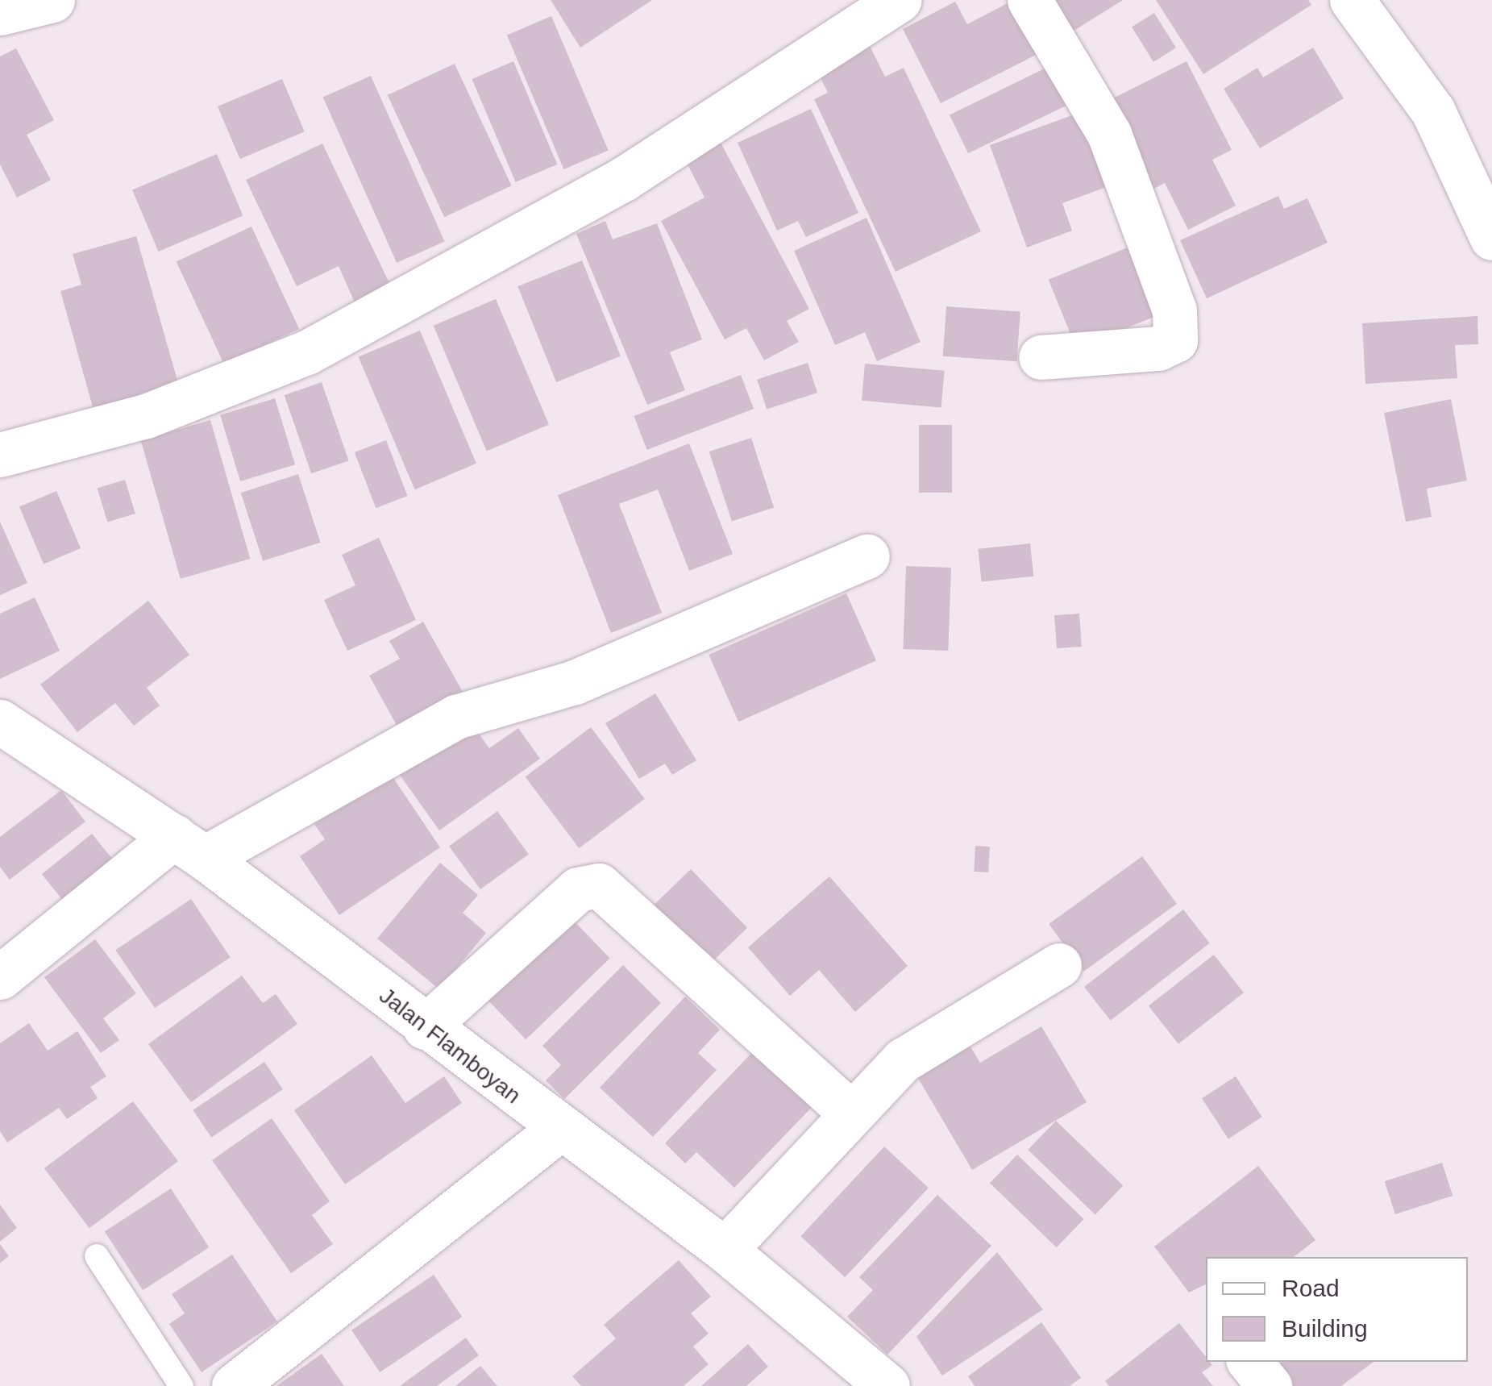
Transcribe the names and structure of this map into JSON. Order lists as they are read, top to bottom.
{
  "streets": {
    "street": ["Jalan Flamboyan"]
  },
  "legend": ["Road", "Building"]
}
